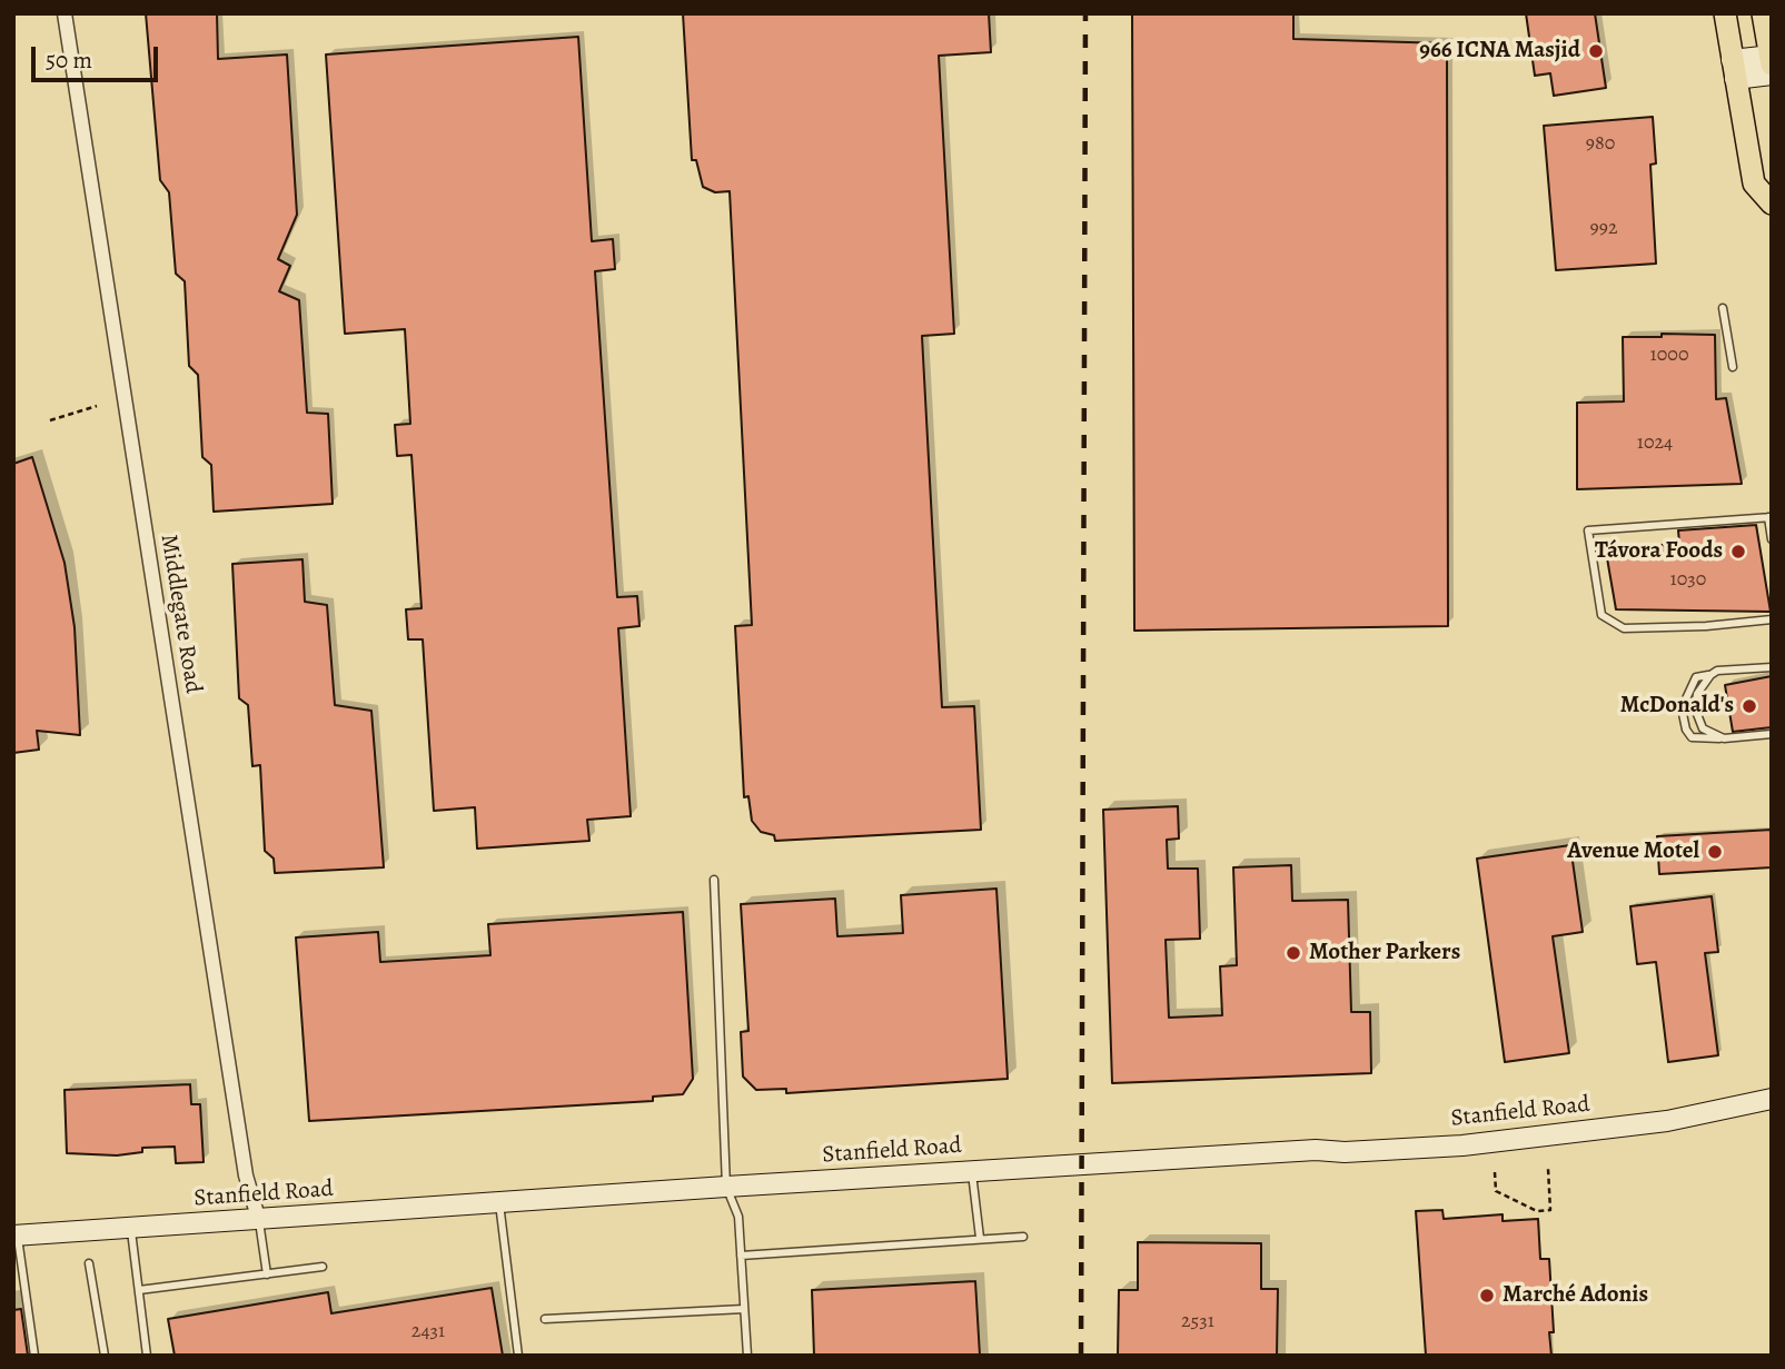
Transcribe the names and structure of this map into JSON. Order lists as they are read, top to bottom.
{
  "streets": {
    "street": ["Middlegate Road", "Stanfield Road"]
  },
  "crossings": [
    ["Middlegate Road", "Stanfield Road"]
  ],
  "places": [
    "966 ICNA Masjid",
    "Távora Foods",
    "McDonald's",
    "Avenue Motel",
    "Mother Parkers",
    "Marché Adonis"
  ],
  "house_numbers": [
    "980",
    "992",
    "1000",
    "1024",
    "1030",
    "2531",
    "2431"
  ],
  "scale_bar": "50 m"
}
